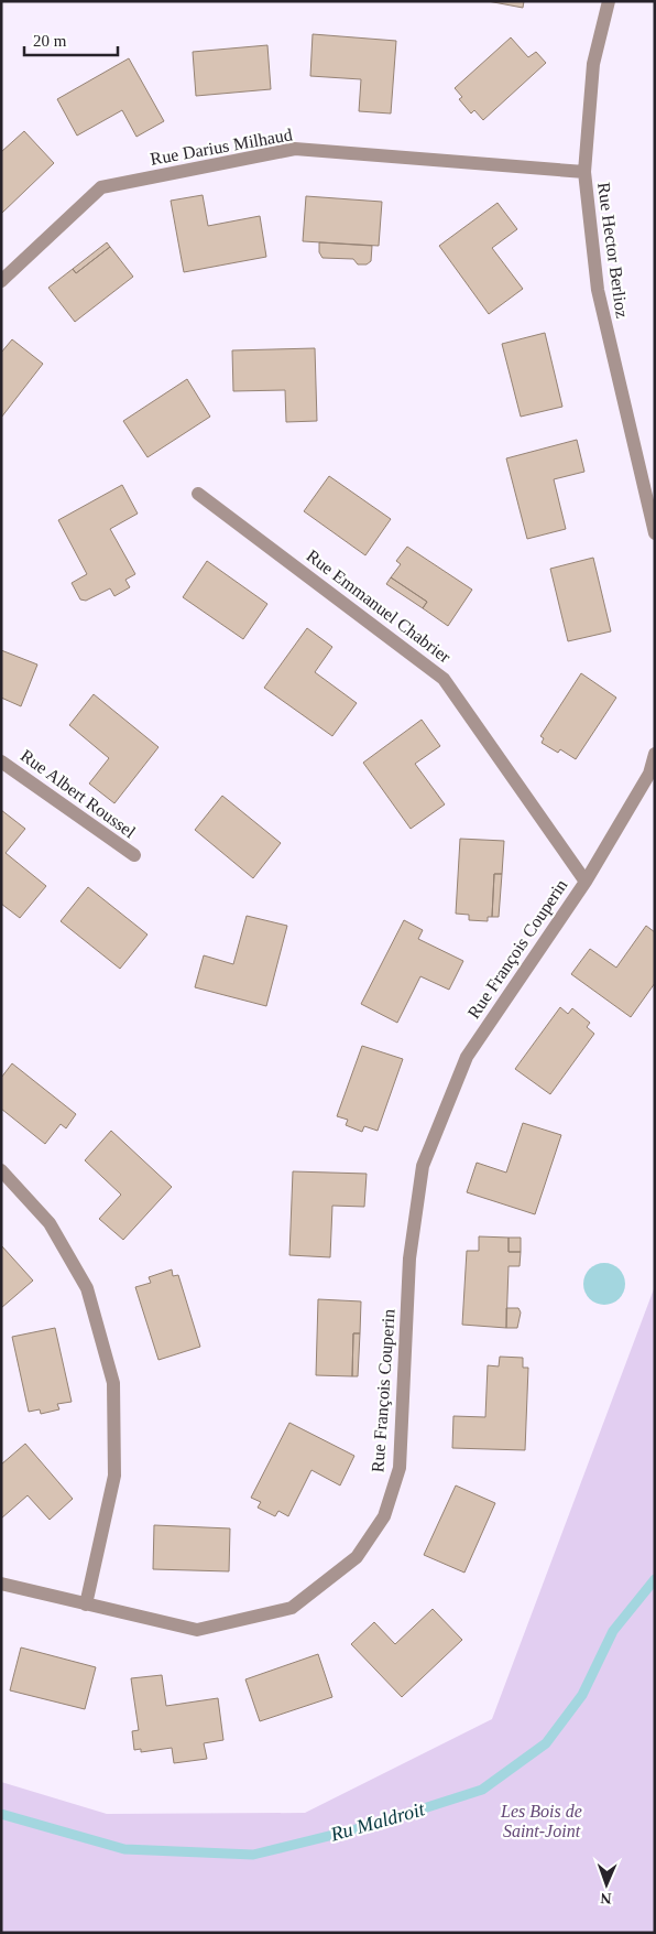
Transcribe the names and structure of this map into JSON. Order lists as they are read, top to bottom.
{
  "streets": {
    "street": [
      "Rue Darius Milhaud",
      "Rue Hector Berlioz",
      "Rue Emmanuel Chabrier",
      "Rue Albert Roussel",
      "Rue François Couperin"
    ]
  },
  "crossings": [
    ["Rue Darius Milhaud", "Rue Hector Berlioz"],
    ["Rue Emmanuel Chabrier", "Rue François Couperin"]
  ],
  "water": ["Ru Maldroit"],
  "parks": ["Les Bois de Saint-Joint"],
  "scale_bar": "20 m",
  "north": "bottom"
}
